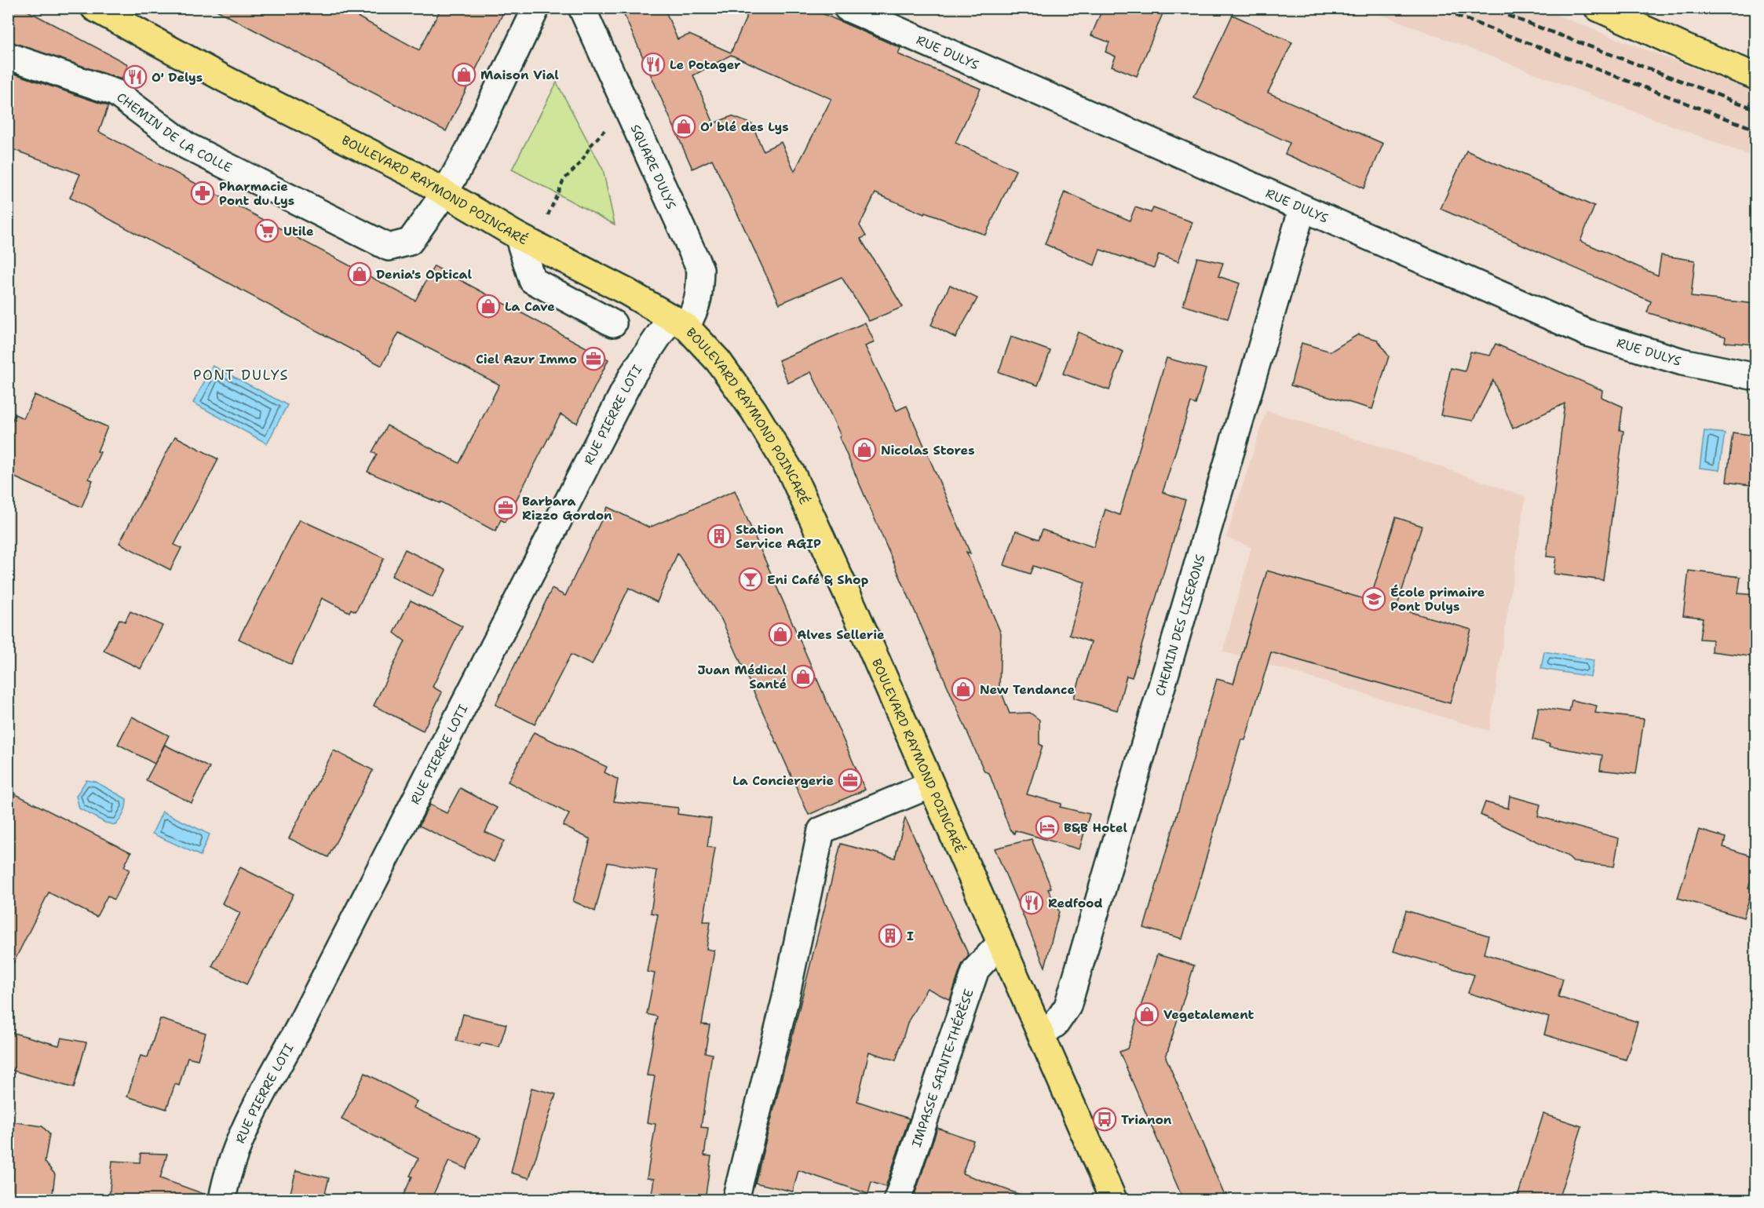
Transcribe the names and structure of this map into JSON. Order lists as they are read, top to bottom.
{
  "streets": {
    "main road": ["BOULEVARD RAYMOND POINCARÉ"],
    "street": [
      "RUE DULYS",
      "CHEMIN DE LA COLLE",
      "SQUARE DULYS",
      "RUE PIERRE LOTI",
      "CHEMIN DES LISERONS",
      "IMPASSE SAINTE-THÉRÈSE"
    ]
  },
  "crossings": [
    ["RUE DULYS", "CHEMIN DES LISERONS"],
    ["CHEMIN DE LA COLLE", "BOULEVARD RAYMOND POINCARÉ"],
    ["SQUARE DULYS", "BOULEVARD RAYMOND POINCARÉ"],
    ["SQUARE DULYS", "RUE PIERRE LOTI"],
    ["BOULEVARD RAYMOND POINCARÉ", "RUE PIERRE LOTI"],
    ["BOULEVARD RAYMOND POINCARÉ", "CHEMIN DES LISERONS"],
    ["BOULEVARD RAYMOND POINCARÉ", "IMPASSE SAINTE-THÉRÈSE"]
  ],
  "districts": ["PONT DULYS"],
  "places": {
    "restaurant": ["Le Potager", "O' Delys", "Redfood"],
    "shop": [
      "Maison Vial",
      "O' blé des Lys",
      "Denia's Optical",
      "La Cave",
      "Nicolas Stores",
      "Alves Sellerie",
      "Juan Médical Santé",
      "New Tendance",
      "Vegetalement"
    ],
    "pharmacy": ["Pharmacie Pont du Lys"],
    "supermarket": ["Utile"],
    "office": ["Ciel Azur Immo", "Barbara Rizzo Gordon", "La Conciergerie"],
    "building": ["Station Service AGIP", "I"],
    "bar": ["Eni Café & Shop"],
    "school or university": ["École primaire Pont Dulys"],
    "hotel": ["B&B Hotel"],
    "bus stop": ["Trianon"]
  }
}
